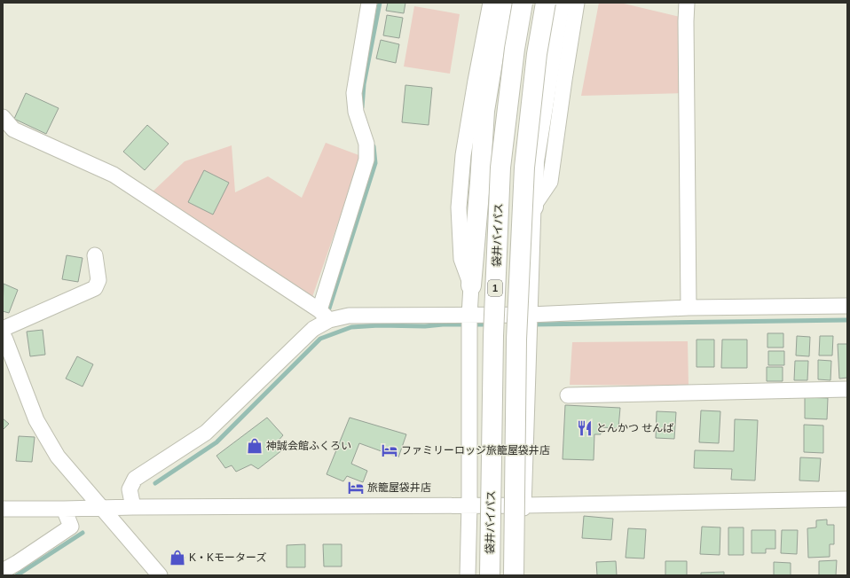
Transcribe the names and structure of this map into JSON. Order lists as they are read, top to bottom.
{
  "streets": {
    "highway": ["袋井バイパス", "1"]
  },
  "places": {
    "restaurant": ["とんかつ せんば"],
    "shop": ["神誠会館ふくろい", "K・Kモーターズ"],
    "hotel": ["ファミリーロッジ旅籠屋袋井店", "旅籠屋袋井店"]
  }
}
